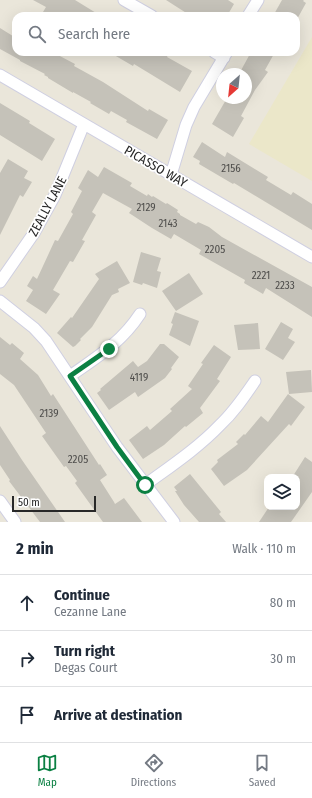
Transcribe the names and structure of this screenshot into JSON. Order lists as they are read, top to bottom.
{
  "streets": {
    "street": ["PICASSO WAY", "ZEALLY LANE"]
  },
  "crossings": [
    ["PICASSO WAY", "ZEALLY LANE"]
  ],
  "house_numbers": [
    "2156",
    "2129",
    "2143",
    "2205",
    "2221",
    "2233",
    "4119",
    "2139",
    "2205"
  ],
  "scale_bar": "50 m",
  "north": "bottom left",
  "page": {
    "search": "Search here",
    "scale": "50 m",
    "heading": ["2 min", "Walk · 110 m"],
    "list": [
      ["Continue", "Cezanne Lane", "80 m"],
      ["Turn right", "Degas Court", "30 m"],
      "Arrive at destination"
    ],
    "nav": ["Map", "Directions", "Saved"]
  }
}
